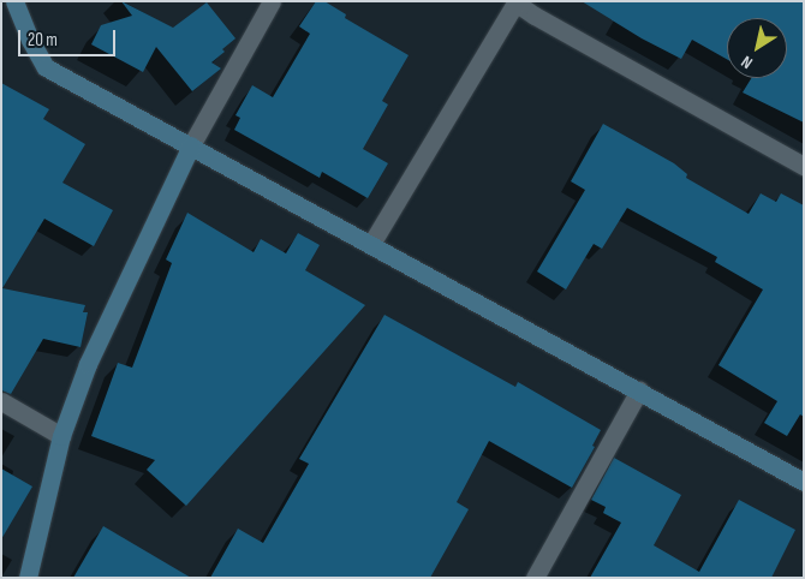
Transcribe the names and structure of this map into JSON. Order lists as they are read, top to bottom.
{
  "scale_bar": "20 m",
  "north": "bottom left"
}
